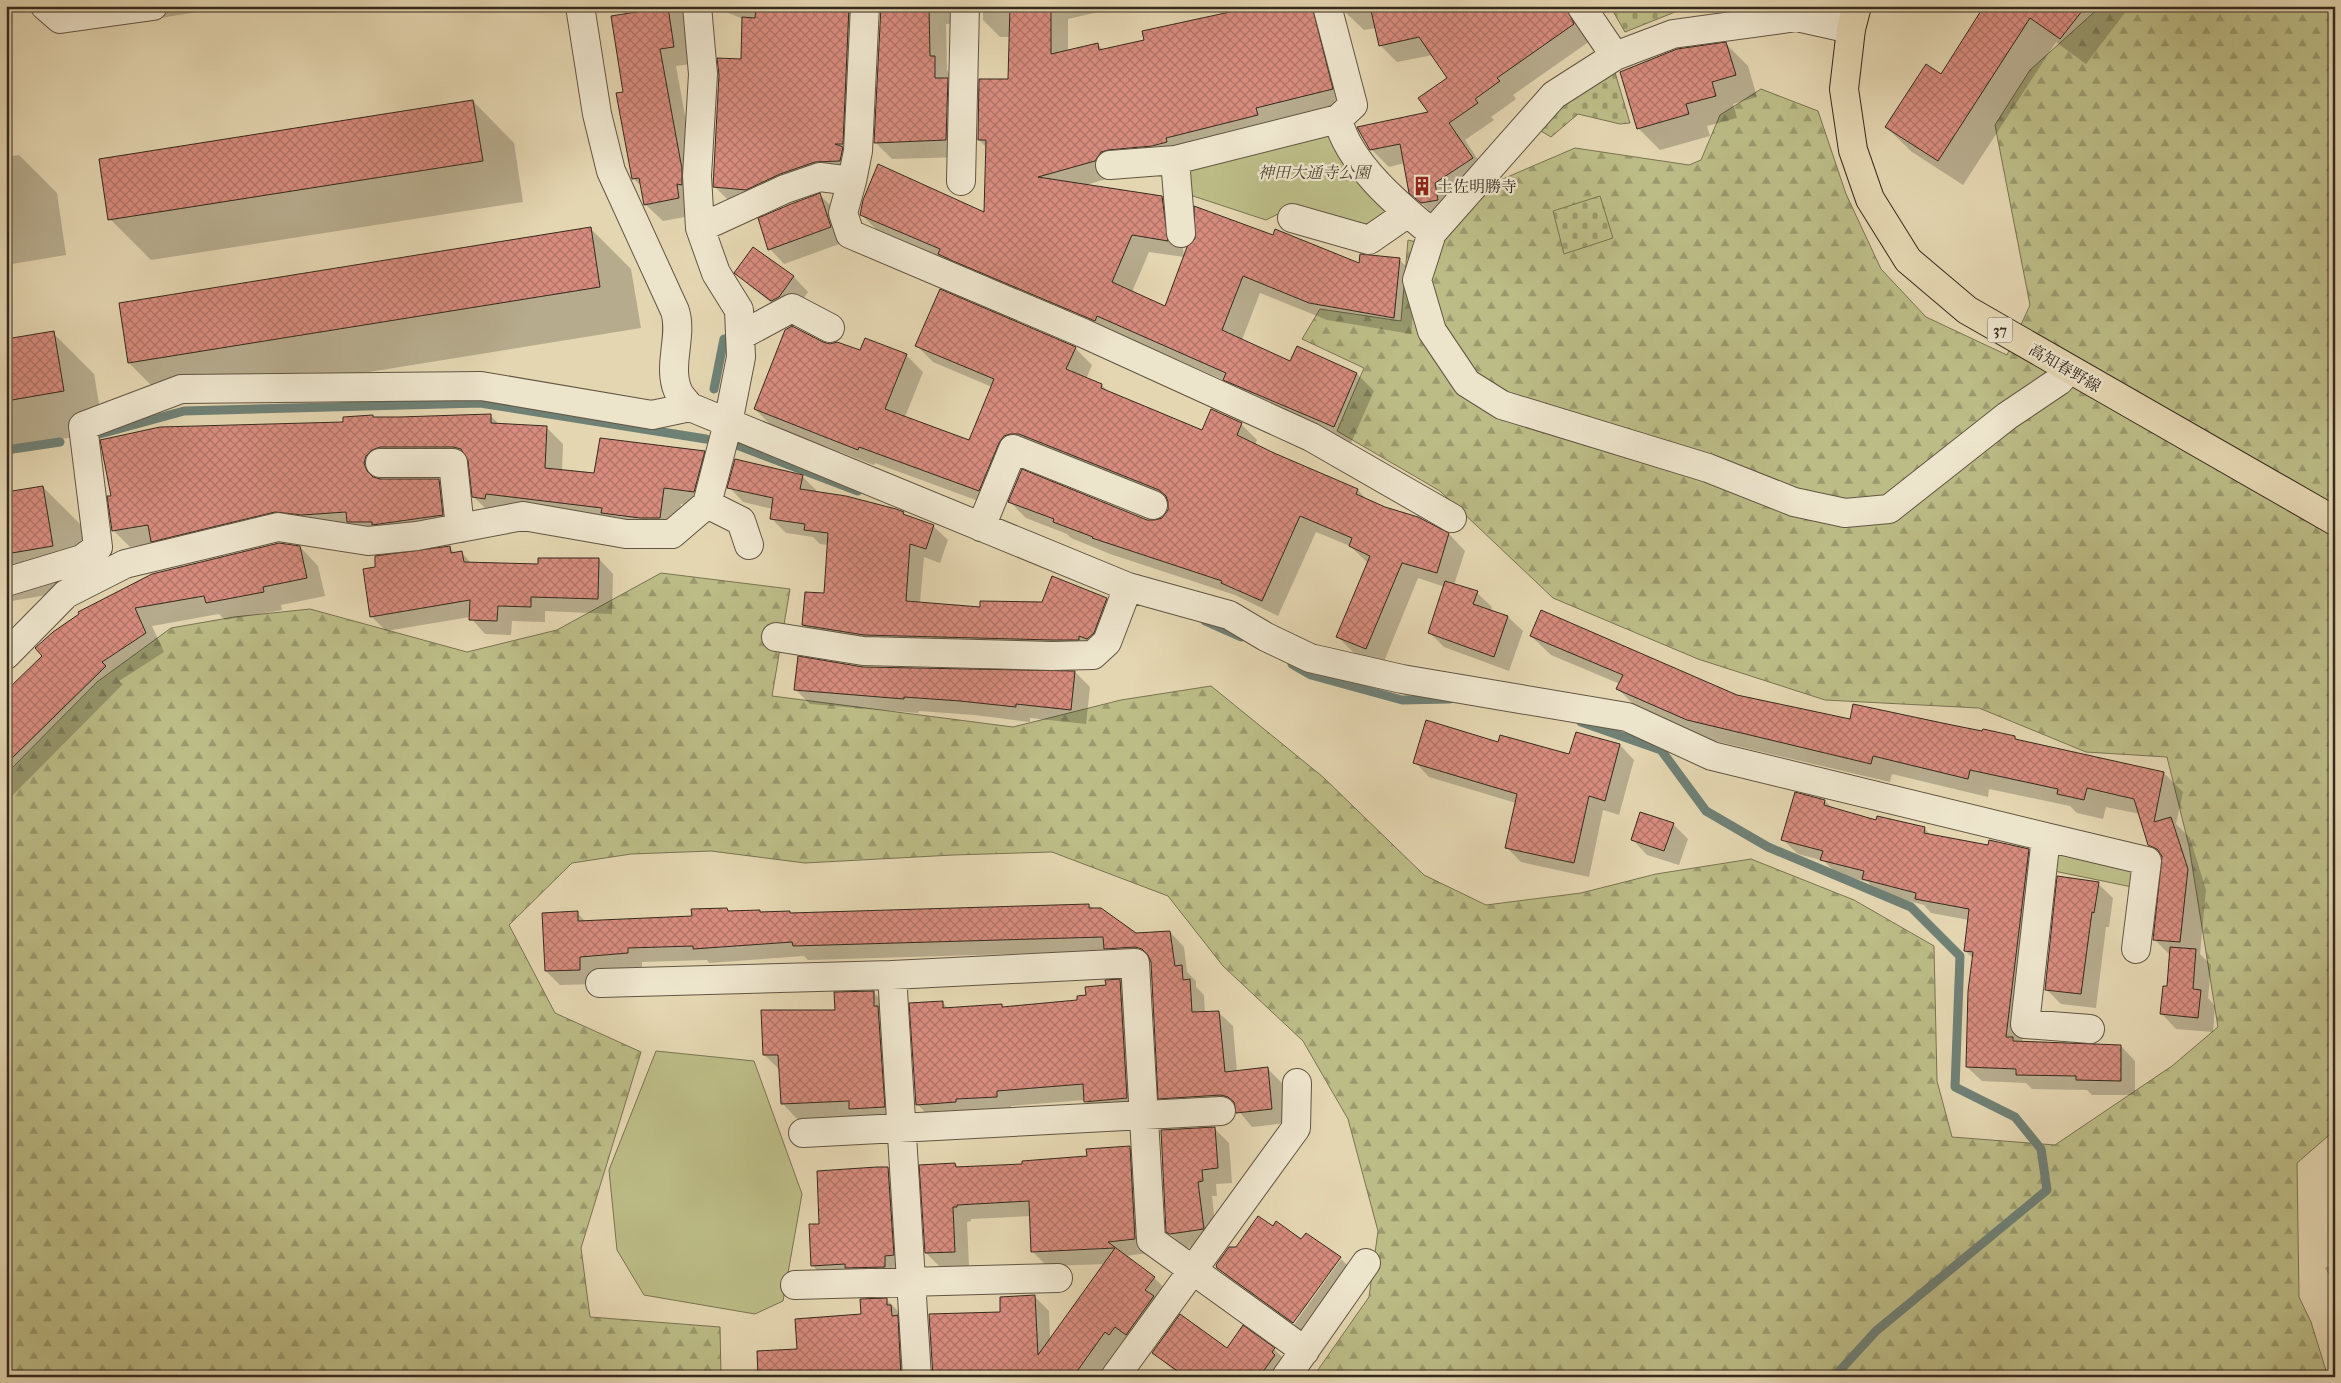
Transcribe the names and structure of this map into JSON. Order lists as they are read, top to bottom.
{
  "streets": {
    "main road": ["37", "高知春野線"]
  },
  "parks": ["神田大通寺公園"],
  "places": {
    "building": ["土佐明勝寺"]
  }
}
